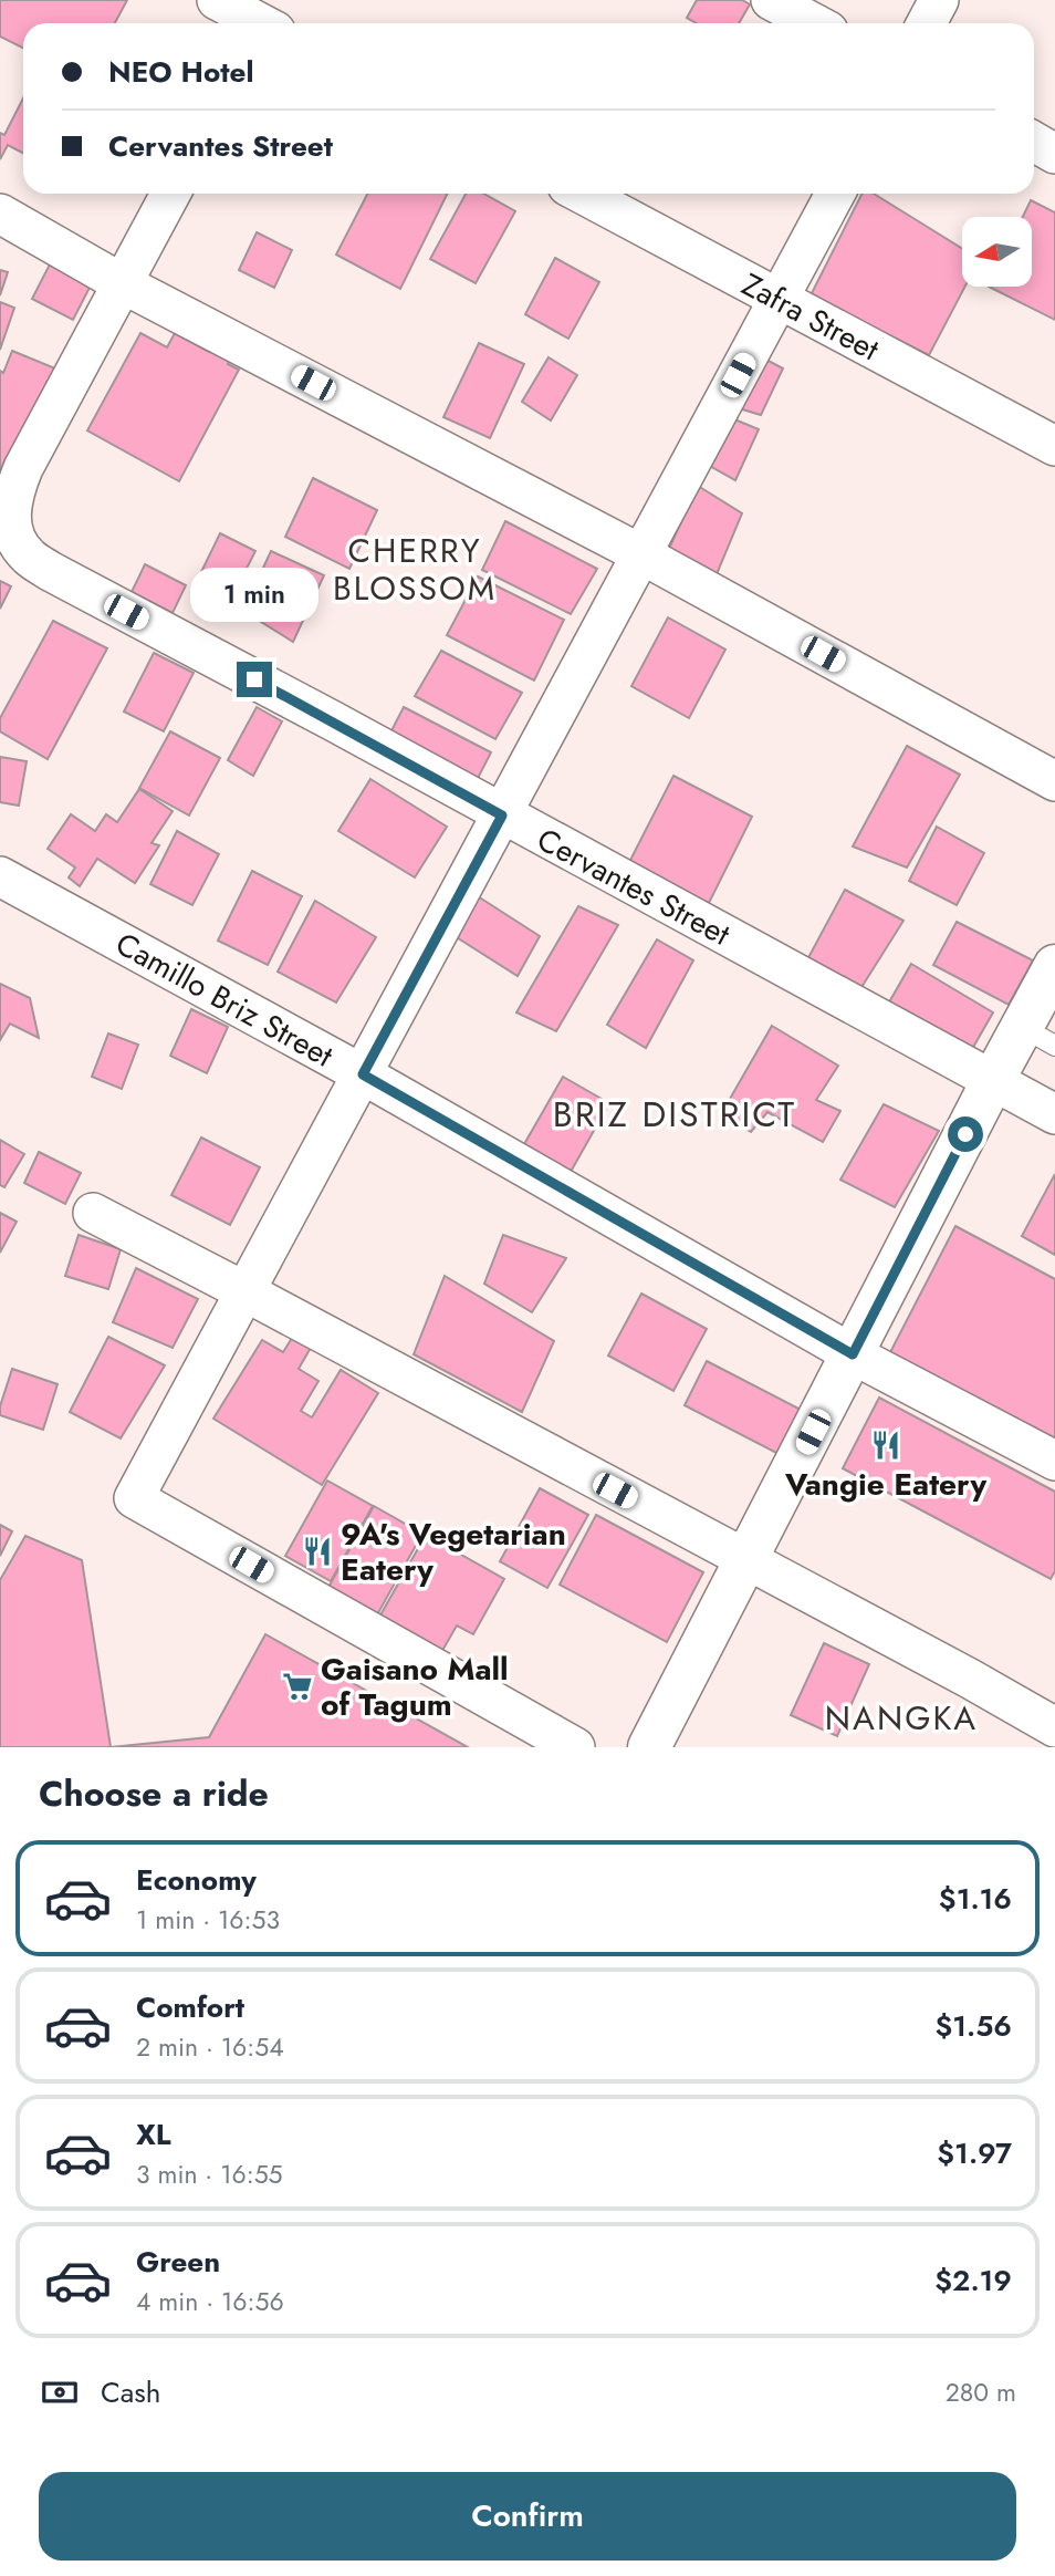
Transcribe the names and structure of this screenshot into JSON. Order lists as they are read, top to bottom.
{
  "streets": {
    "street": ["Zafra Street", "Cervantes Street", "Camillo Briz Street"]
  },
  "districts": ["CHERRY BLOSSOM", "BRIZ DISTRICT", "NANGKA"],
  "places": {
    "restaurant": ["Vangie Eatery", "9A's Vegetarian Eatery"],
    "supermarket": ["Gaisano Mall of Tagum"]
  },
  "north": "left",
  "page": {
    "banner": ["NEO Hotel", "Cervantes Street"],
    "bubble": "1 min",
    "heading": "Choose a ride",
    "list": [
      {
        "name": "Economy",
        "note": "1 min · 16:53",
        "value": "$1.16"
      },
      {
        "name": "Comfort",
        "note": "2 min · 16:54",
        "value": "$1.56"
      },
      {
        "name": "XL",
        "note": "3 min · 16:55",
        "value": "$1.97"
      },
      {
        "name": "Green",
        "note": "4 min · 16:56",
        "value": "$2.19"
      }
    ],
    "pay": ["Cash", "280 m"],
    "buttons": "Confirm"
  }
}
